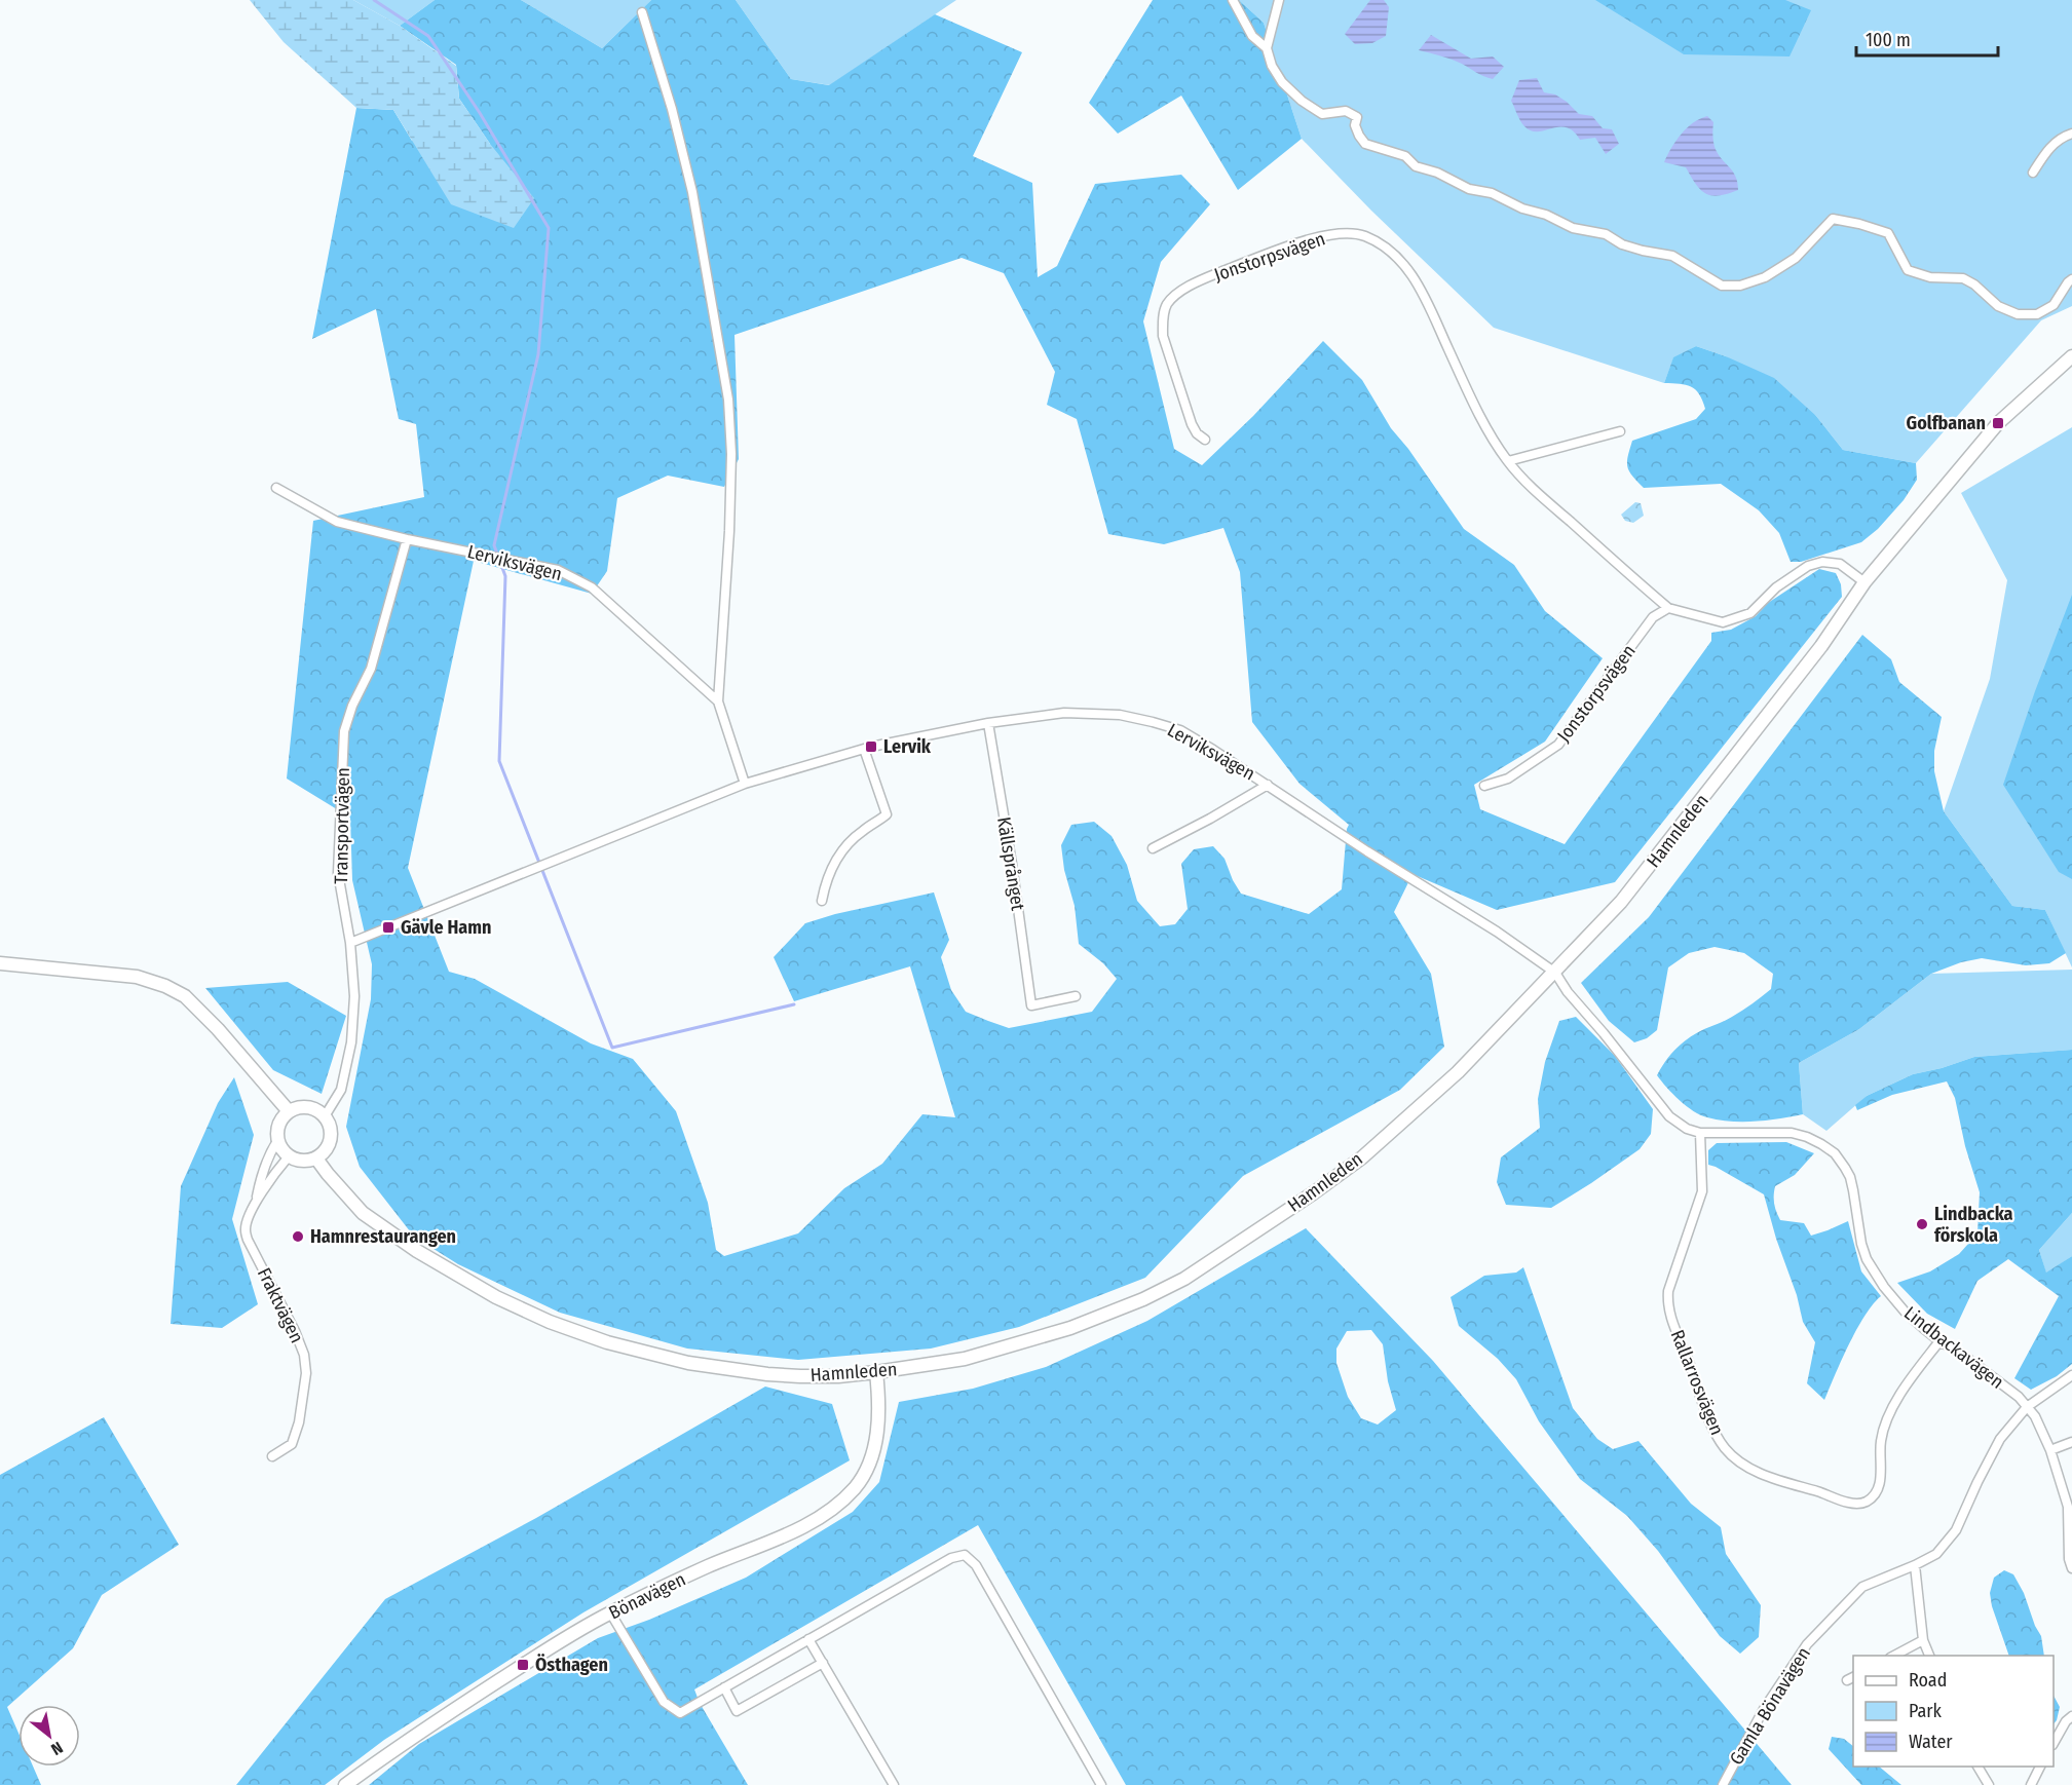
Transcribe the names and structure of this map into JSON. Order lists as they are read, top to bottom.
{
  "streets": {
    "main road": ["Hamnleden", "Bönavägen"],
    "street": [
      "Jonstorpsvägen",
      "Lerviksvägen",
      "Transportvägen",
      "Källsprånget",
      "Fraktvägen",
      "Lindbackavägen",
      "Rallarrosvägen",
      "Gamla Bönavägen"
    ]
  },
  "crossings": [
    ["Jonstorpsvägen", "Hamnleden"],
    ["Lerviksvägen", "Transportvägen"],
    ["Lerviksvägen", "Hamnleden"],
    ["Lerviksvägen", "Källsprånget"],
    ["Lerviksvägen", "Lindbackavägen"],
    ["Transportvägen", "Hamnleden"],
    ["Transportvägen", "Fraktvägen"],
    ["Hamnleden", "Fraktvägen"],
    ["Hamnleden", "Lindbackavägen"],
    ["Hamnleden", "Bönavägen"],
    ["Lindbackavägen", "Rallarrosvägen"],
    ["Lindbackavägen", "Gamla Bönavägen"]
  ],
  "places": {
    "transit": [
      "Golfbanan",
      "Lervik",
      "Gävle Hamn",
      "Östhagen"
    ],
    "other": ["Lindbacka förskola", "Hamnrestaurangen"]
  },
  "legend": ["Road", "Park", "Water"],
  "scale_bar": "100 m",
  "north": "bottom right"
}
